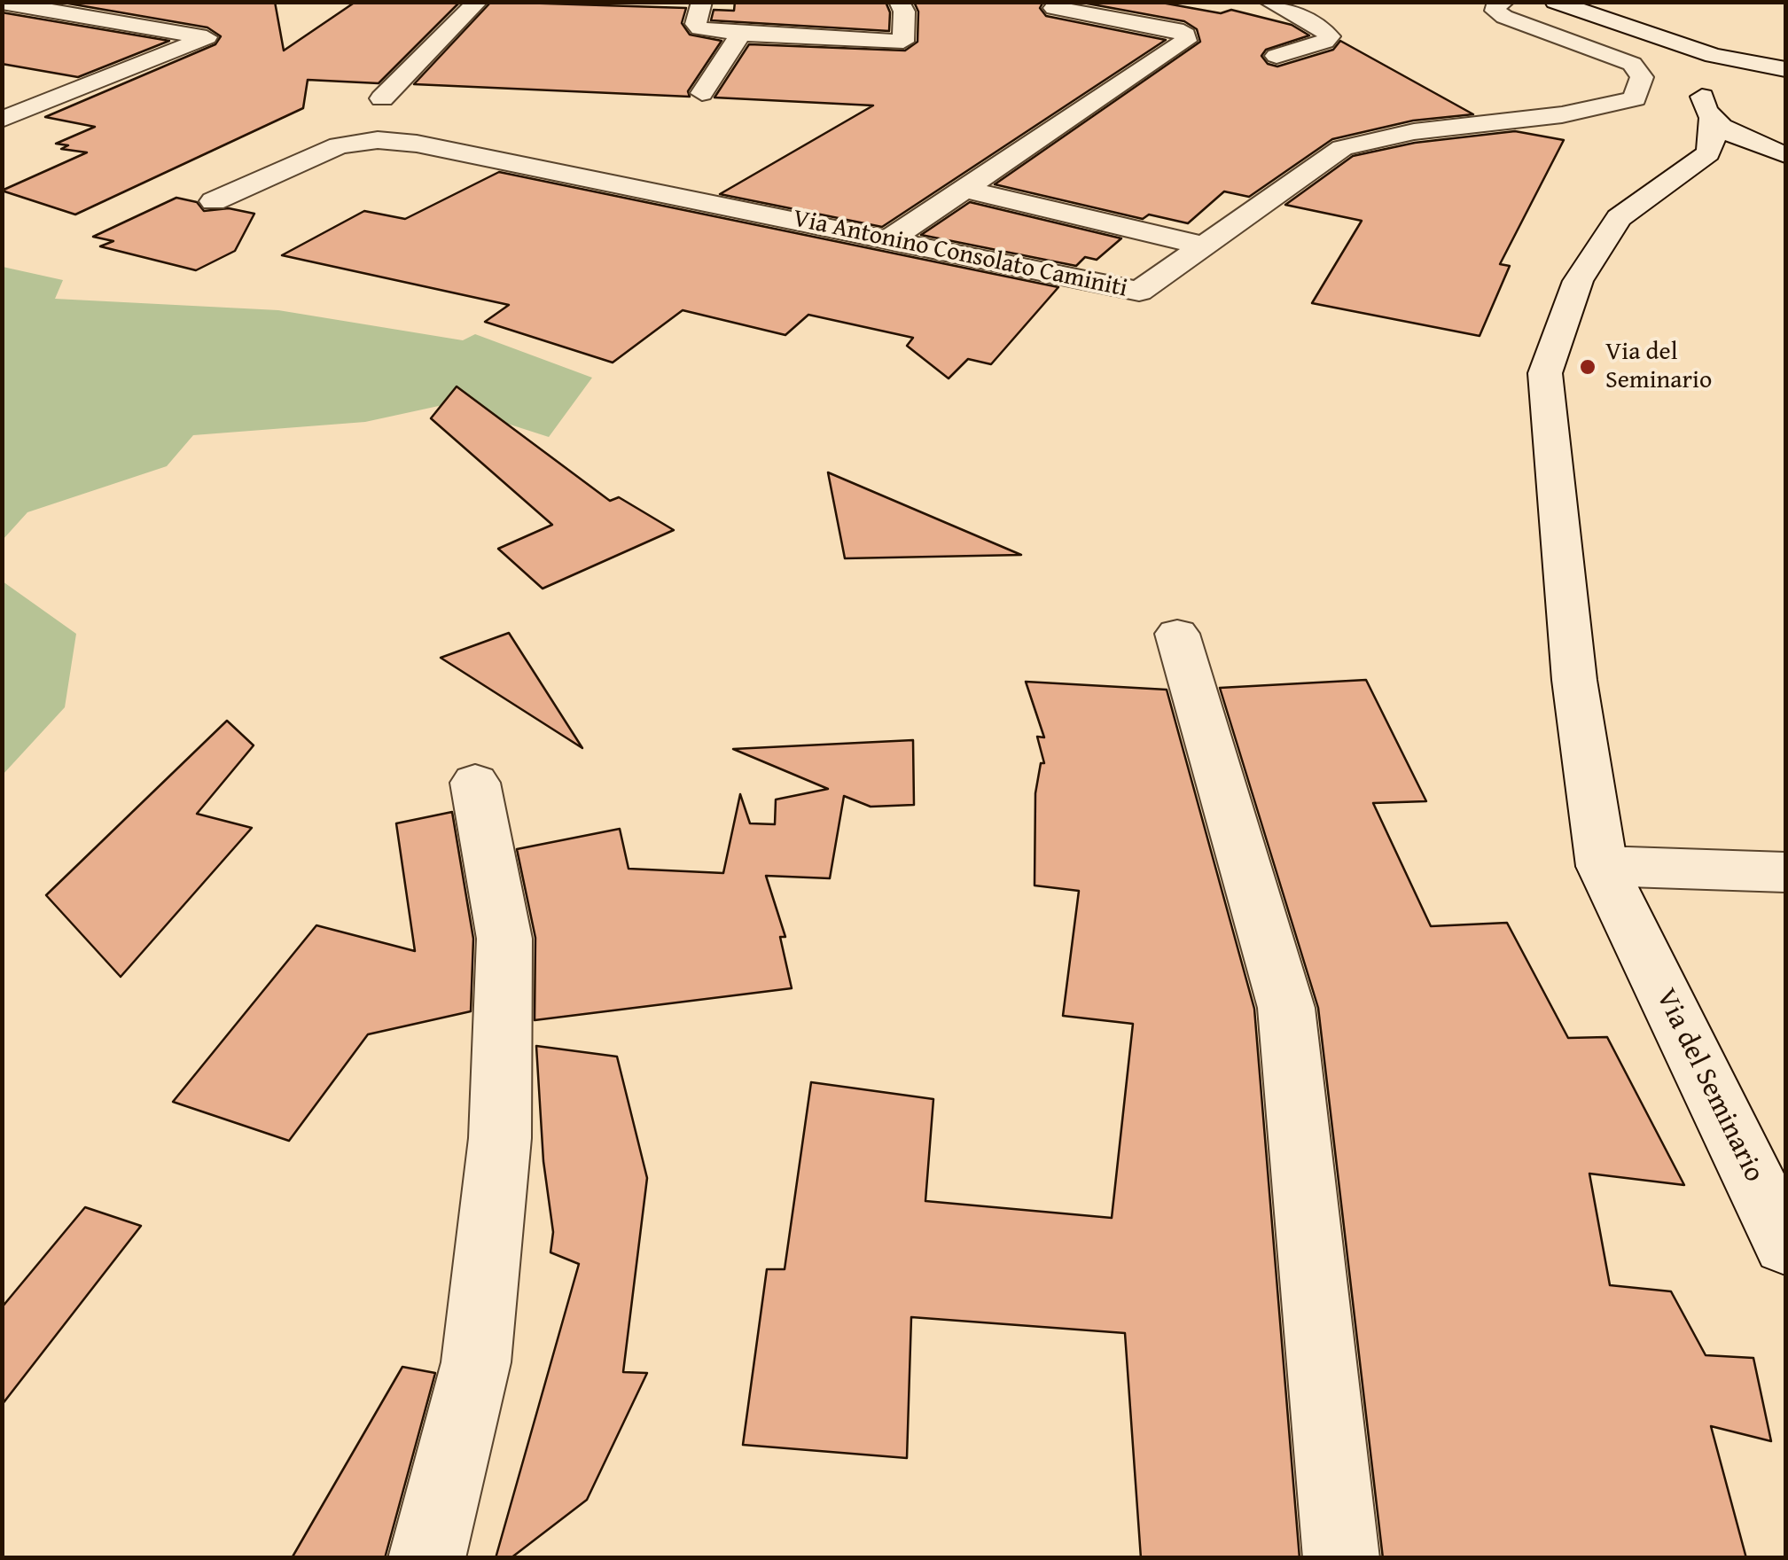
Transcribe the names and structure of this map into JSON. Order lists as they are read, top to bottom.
{
  "streets": {
    "street": ["Via Antonino Consolato Caminiti", "Via del Seminario"]
  },
  "places": ["Via del Seminario"]
}
